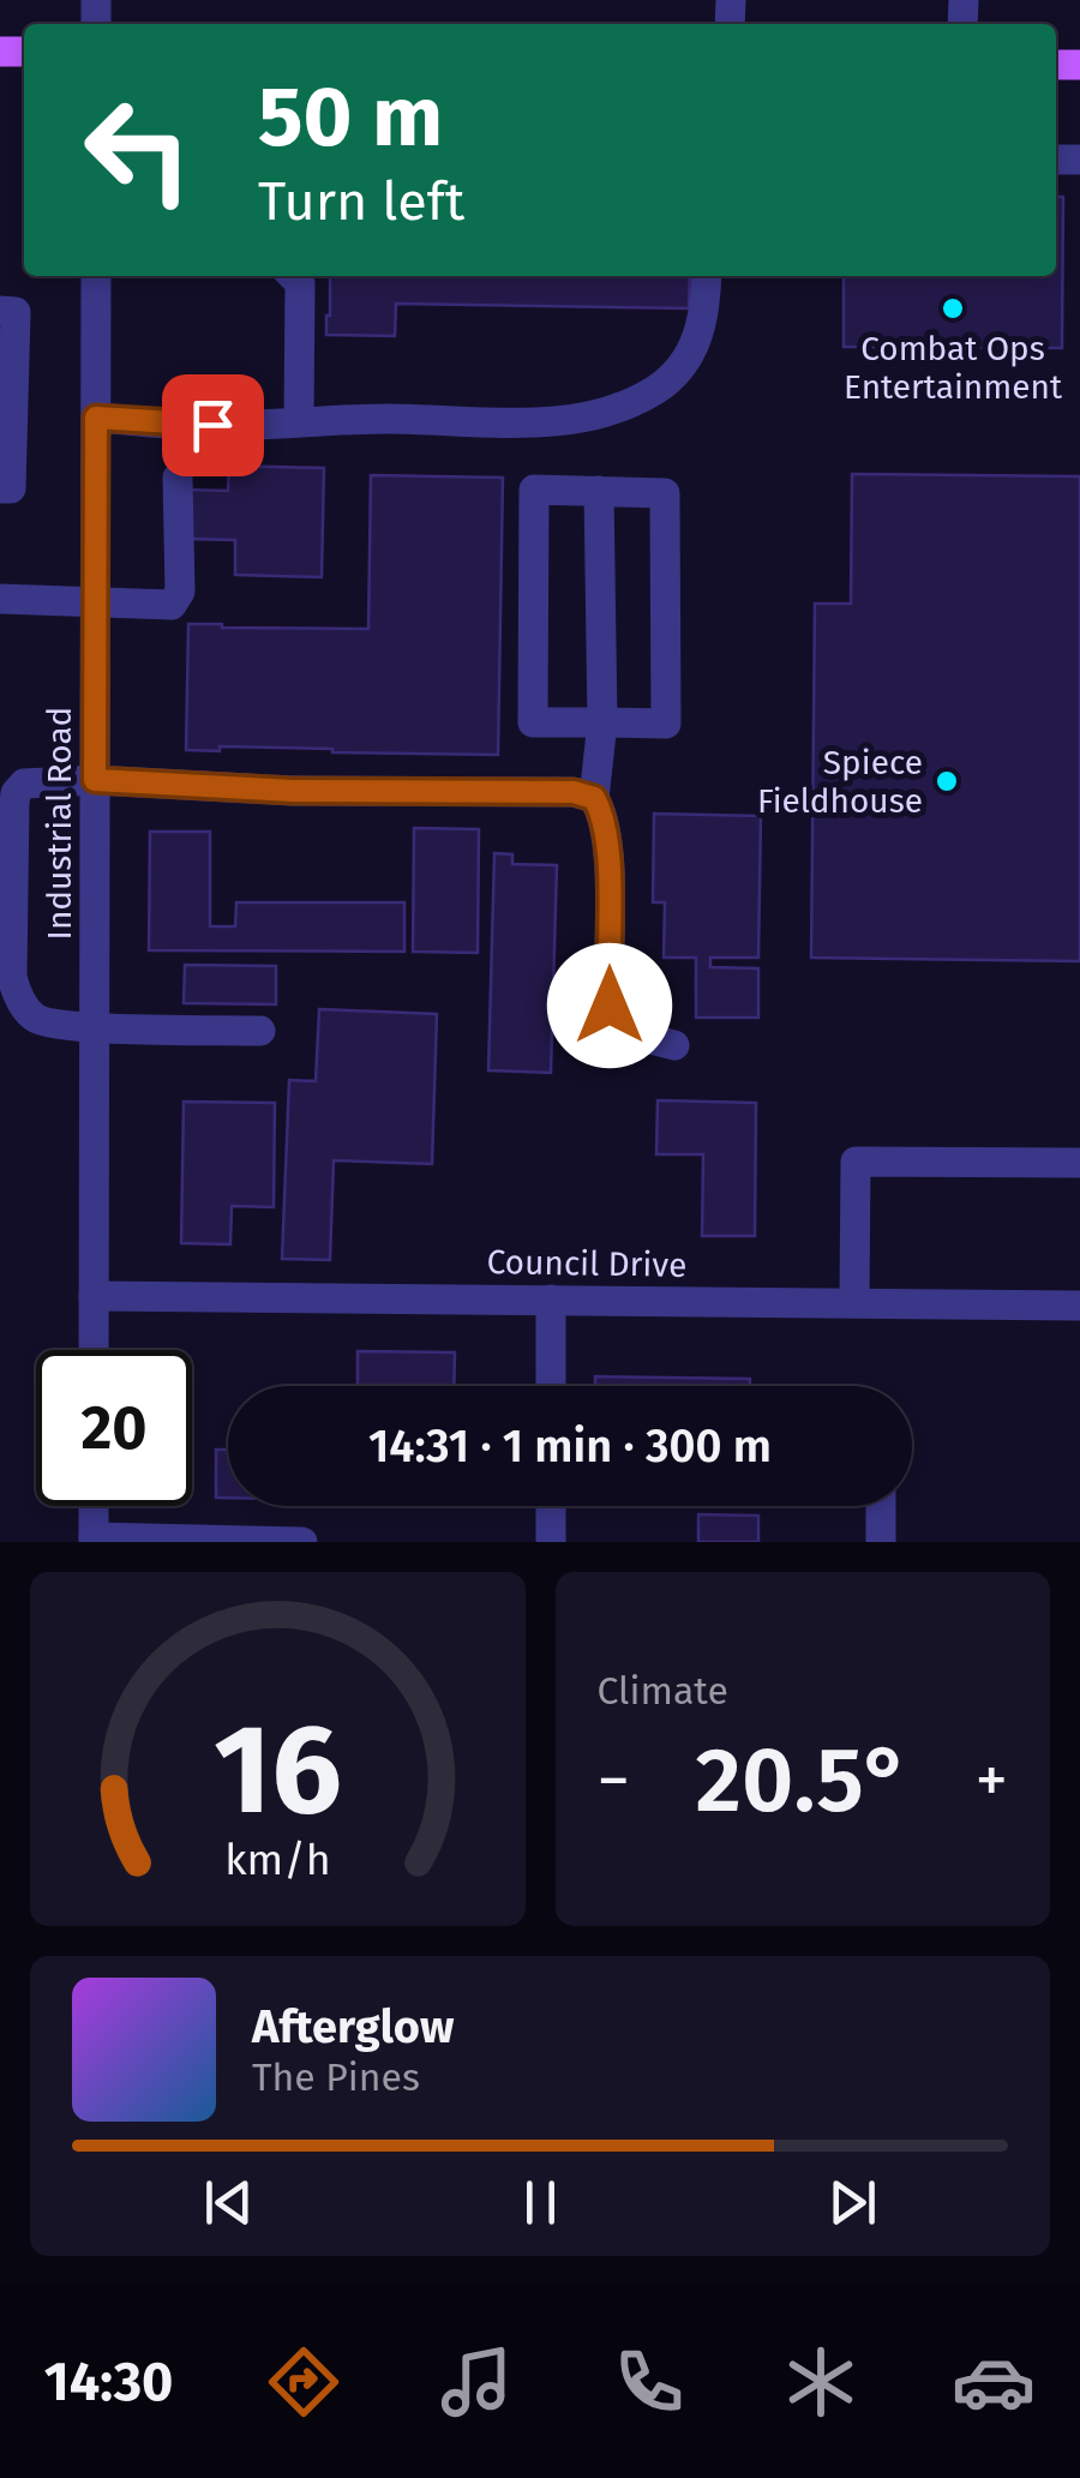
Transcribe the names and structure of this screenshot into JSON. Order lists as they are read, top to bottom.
{
  "streets": {
    "street": ["Industrial Road", "Council Drive"]
  },
  "crossings": [
    ["Industrial Road", "Council Drive"]
  ],
  "places": ["Combat Ops Entertainment", "Spiece Fieldhouse"],
  "page": {
    "turn": ["50 m", "Turn left"],
    "limit": "20",
    "trip": "14:31 · 1 min · 300 m",
    "tile": "Climate",
    "heat": ["−", "20.5°", "+"],
    "song": ["Afterglow", "The Pines"],
    "tabs": "14:30",
    "gauge": ["16", "km/h"]
  }
}
